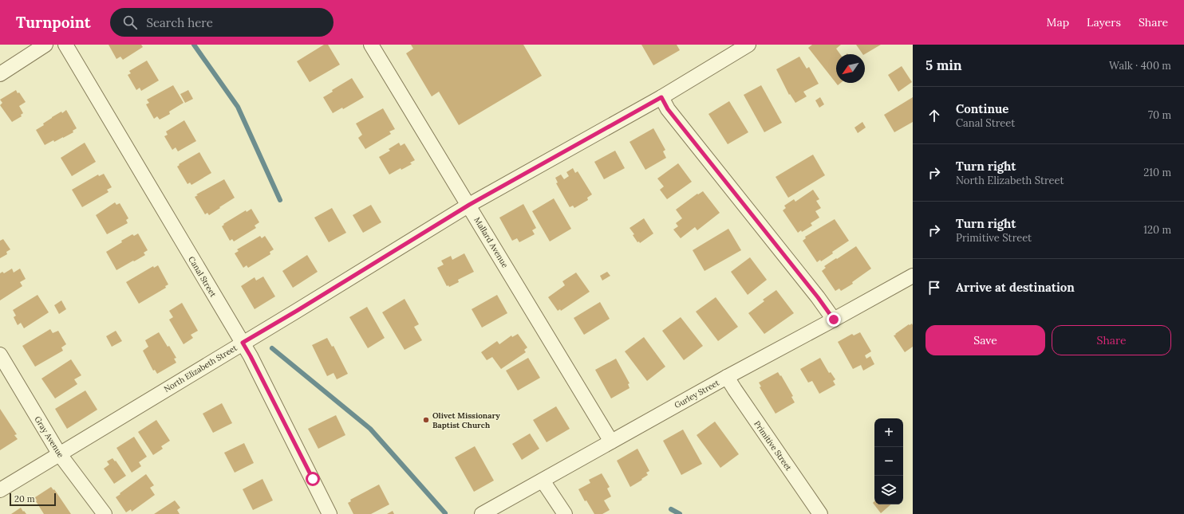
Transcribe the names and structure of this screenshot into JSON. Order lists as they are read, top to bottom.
{
  "streets": {
    "street": [
      "Mallard Avenue",
      "Canal Street",
      "North Elizabeth Street",
      "Gurley Street",
      "Gray Avenue",
      "Primitive Street"
    ]
  },
  "crossings": [
    ["Mallard Avenue", "North Elizabeth Street"],
    ["Mallard Avenue", "Gurley Street"],
    ["Canal Street", "North Elizabeth Street"],
    ["North Elizabeth Street", "Gray Avenue"],
    ["Gurley Street", "Primitive Street"]
  ],
  "places": ["Olivet Missionary Baptist Church"],
  "scale_bar": "20 m",
  "north": "bottom left",
  "page": {
    "header": "Turnpoint",
    "search": "Search here",
    "nav": ["Map", "Layers", "Share"],
    "heading": ["5 min", "Walk · 400 m"],
    "list": [
      ["Continue", "Canal Street", "70 m"],
      ["Turn right", "North Elizabeth Street", "210 m"],
      ["Turn right", "Primitive Street", "120 m"],
      "Arrive at destination"
    ],
    "buttons": ["Save", "Share"],
    "map_buttons": ["+", "−"],
    "scale": "20 m"
  }
}
